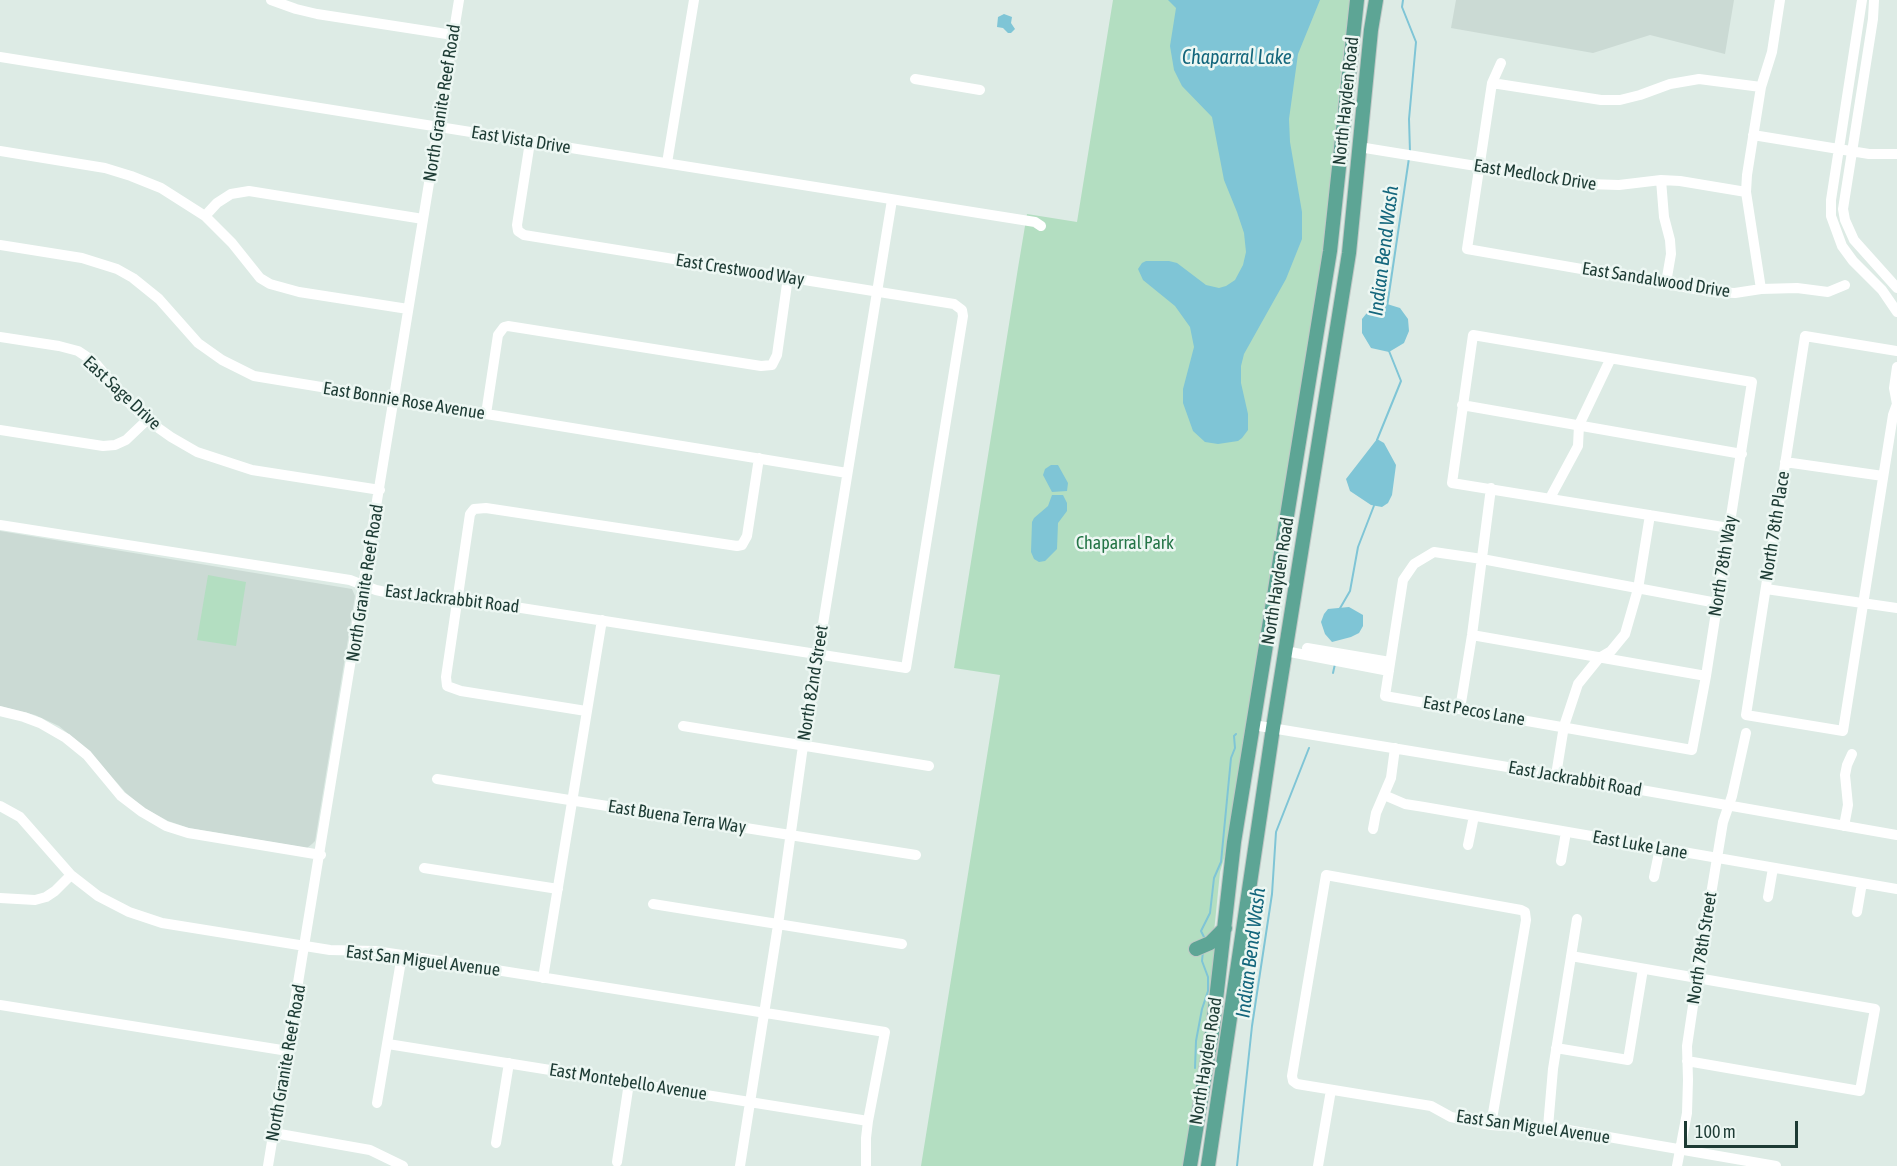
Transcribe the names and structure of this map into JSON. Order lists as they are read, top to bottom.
{
  "streets": {
    "main road": ["North Hayden Road"],
    "street": [
      "North Granite Reef Road",
      "East Vista Drive",
      "East Medlock Drive",
      "East Crestwood Way",
      "East Sandalwood Drive",
      "East Sage Drive",
      "East Bonnie Rose Avenue",
      "North 78th Place",
      "North 78th Way",
      "East Jackrabbit Road",
      "North 82nd Street",
      "East Pecos Lane",
      "East Buena Terra Way",
      "East Luke Lane",
      "North 78th Street",
      "East San Miguel Avenue",
      "East Montebello Avenue"
    ]
  },
  "crossings": [
    ["North Hayden Road", "East Medlock Drive"],
    ["North Hayden Road", "East Jackrabbit Road"],
    ["North Granite Reef Road", "East Vista Drive"],
    ["North Granite Reef Road", "East Sage Drive"],
    ["North Granite Reef Road", "East Bonnie Rose Avenue"],
    ["North Granite Reef Road", "East Jackrabbit Road"],
    ["North Granite Reef Road", "East San Miguel Avenue"],
    ["East Vista Drive", "East Crestwood Way"],
    ["East Vista Drive", "North 82nd Street"],
    ["East Medlock Drive", "East Sandalwood Drive"],
    ["East Crestwood Way", "East Jackrabbit Road"],
    ["East Crestwood Way", "North 82nd Street"],
    ["East Bonnie Rose Avenue", "North 82nd Street"],
    ["North 78th Way", "East Pecos Lane"],
    ["East Jackrabbit Road", "North 82nd Street"],
    ["East Jackrabbit Road", "North 78th Street"],
    ["North 82nd Street", "East Buena Terra Way"],
    ["North 82nd Street", "East San Miguel Avenue"],
    ["North 82nd Street", "East Montebello Avenue"],
    ["East Luke Lane", "North 78th Street"],
    ["North 78th Street", "East San Miguel Avenue"],
    ["East San Miguel Avenue", "East Montebello Avenue"]
  ],
  "water": ["Chaparral Lake", "Indian Bend Wash"],
  "parks": ["Chaparral Park"],
  "scale_bar": "100 m"
}
